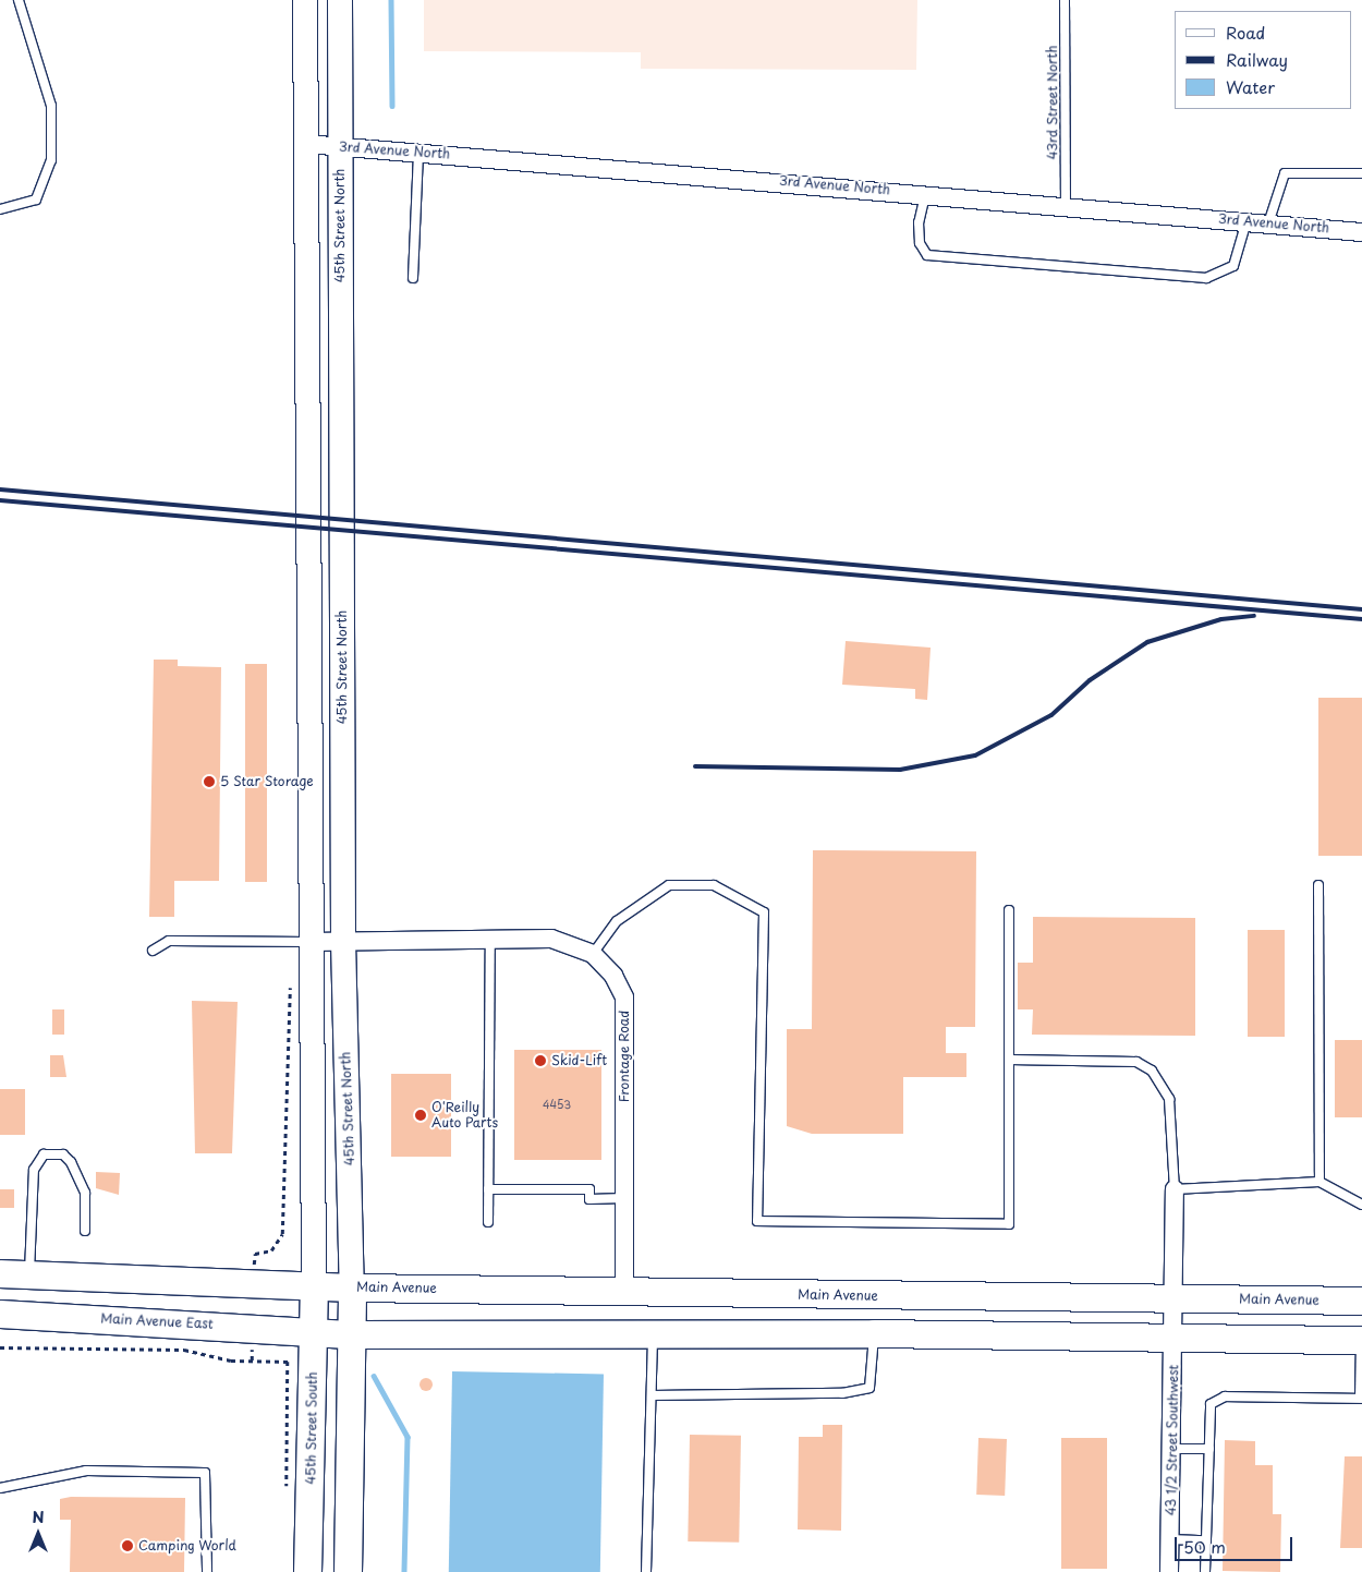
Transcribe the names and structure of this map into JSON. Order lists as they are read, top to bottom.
{
  "streets": {
    "main road": [
      "45th Street North",
      "Main Avenue",
      "Main Avenue East",
      "45th Street South"
    ],
    "street": ["3rd Avenue North", "Frontage Road", "43 1/2 Street Southwest"],
    "lane": ["43rd Street North"]
  },
  "crossings": [
    ["43rd Street North", "3rd Avenue North"],
    ["3rd Avenue North", "45th Street North"],
    ["45th Street North", "Frontage Road"],
    ["45th Street North", "Main Avenue"],
    ["Frontage Road", "Main Avenue"],
    ["Main Avenue", "45th Street South"],
    ["Main Avenue", "43 1/2 Street Southwest"],
    ["Main Avenue East", "45th Street South"]
  ],
  "places": [
    "5 Star Storage",
    "Skid-Lift",
    "O'Reilly Auto Parts",
    "Camping World"
  ],
  "house_numbers": ["4453"],
  "legend": ["Road", "Railway", "Water"],
  "scale_bar": "50 m",
  "north": "top"
}
